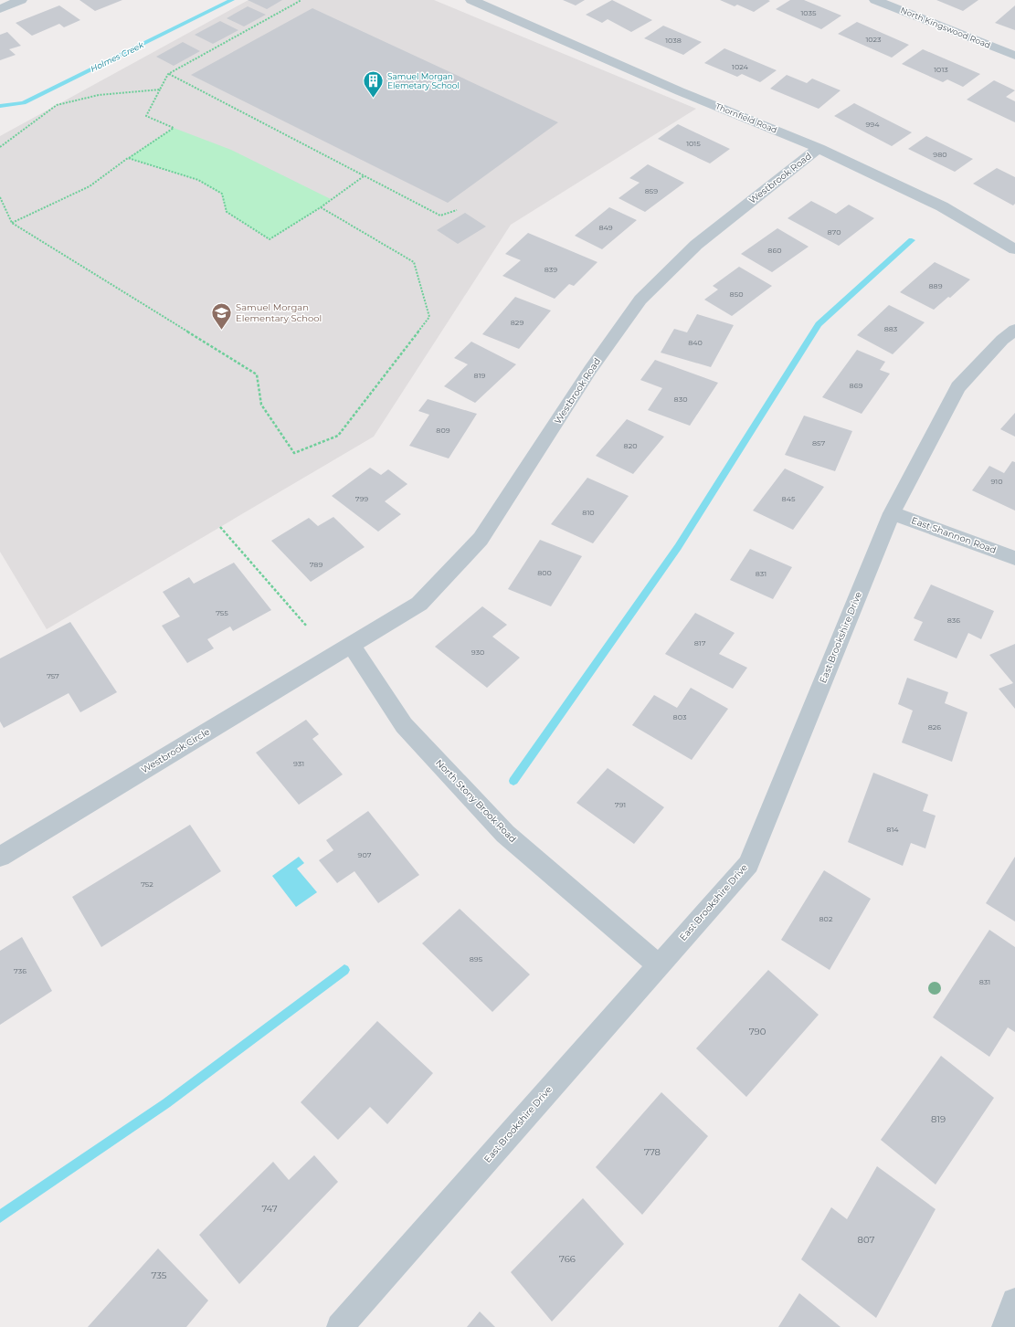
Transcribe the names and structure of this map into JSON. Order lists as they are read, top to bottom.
{
  "streets": {
    "street": [
      "North Kingswood Road",
      "Thornfield Road",
      "Westbrook Road",
      "East Shannon Road",
      "East Brookshire Drive",
      "Westbrook Circle",
      "North Stony Brook Road"
    ]
  },
  "crossings": [
    ["Thornfield Road", "Westbrook Road"],
    ["Westbrook Road", "Westbrook Circle"],
    ["Westbrook Road", "North Stony Brook Road"],
    ["East Shannon Road", "East Brookshire Drive"],
    ["East Brookshire Drive", "North Stony Brook Road"],
    ["Westbrook Circle", "North Stony Brook Road"]
  ],
  "water": ["Holmes Creek"],
  "places": {
    "building": ["Samuel Morgan Elemetary School"],
    "school or university": ["Samuel Morgan Elementary School"]
  },
  "house_numbers": [
    "1035",
    "1023",
    "1038",
    "1024",
    "1013",
    "994",
    "1015",
    "980",
    "859",
    "849",
    "870",
    "860",
    "839",
    "889",
    "850",
    "829",
    "883",
    "840",
    "819",
    "869",
    "830",
    "809",
    "857",
    "820",
    "910",
    "799",
    "845",
    "810",
    "789",
    "800",
    "831",
    "755",
    "836",
    "817",
    "930",
    "757",
    "803",
    "826",
    "931",
    "791",
    "814",
    "907",
    "752",
    "802",
    "895",
    "736",
    "831",
    "790",
    "819",
    "778",
    "747",
    "807",
    "766",
    "735"
  ]
}
